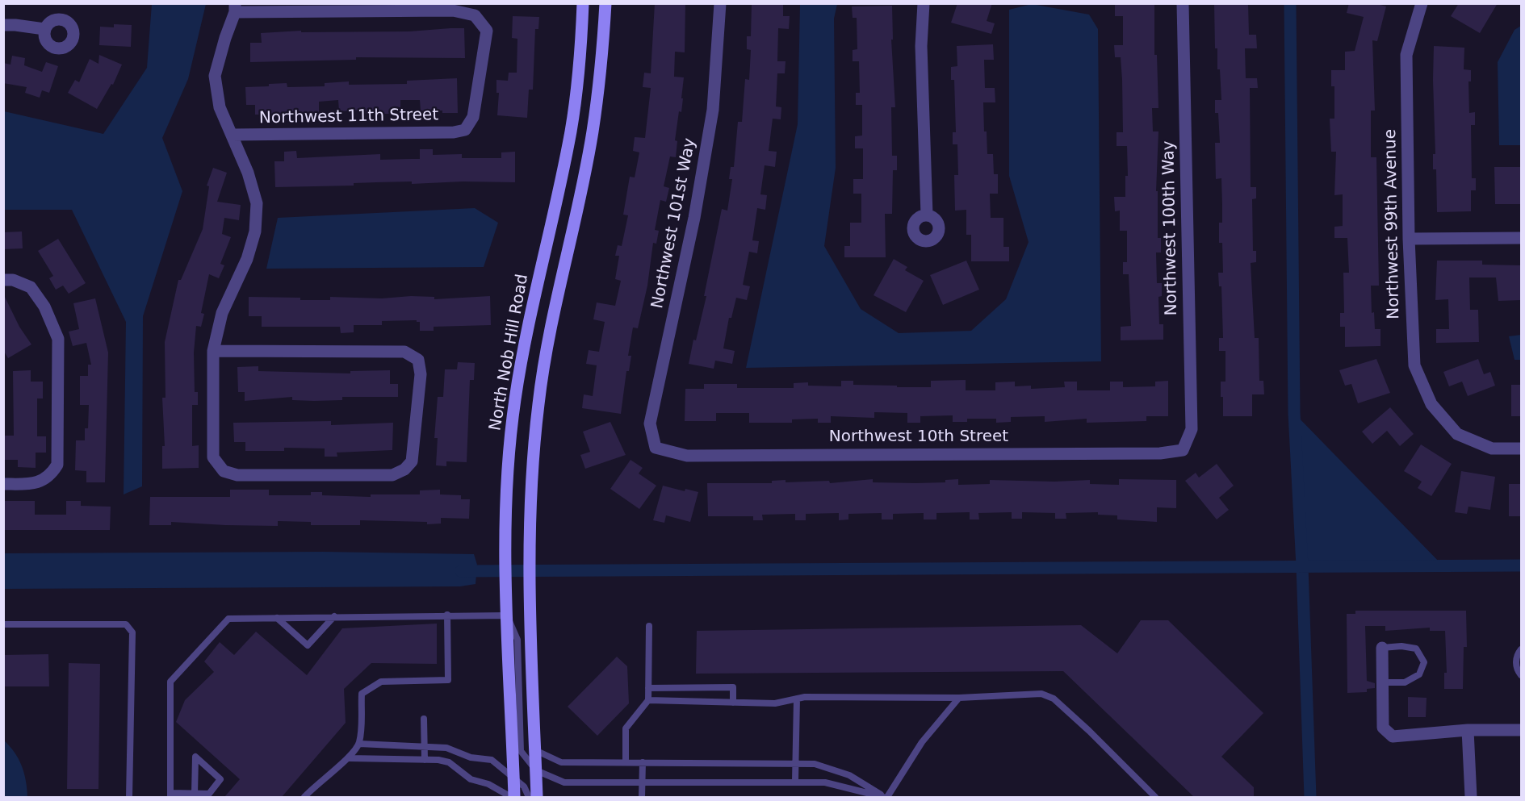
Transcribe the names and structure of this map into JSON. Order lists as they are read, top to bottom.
{
  "streets": {
    "main road": ["North Nob Hill Road"],
    "street": [
      "Northwest 11th Street",
      "Northwest 101st Way",
      "Northwest 99th Avenue",
      "Northwest 100th Way",
      "Northwest 10th Street"
    ]
  },
  "crossings": [
    ["Northwest 101st Way", "Northwest 10th Street"],
    ["Northwest 100th Way", "Northwest 10th Street"]
  ]
}
